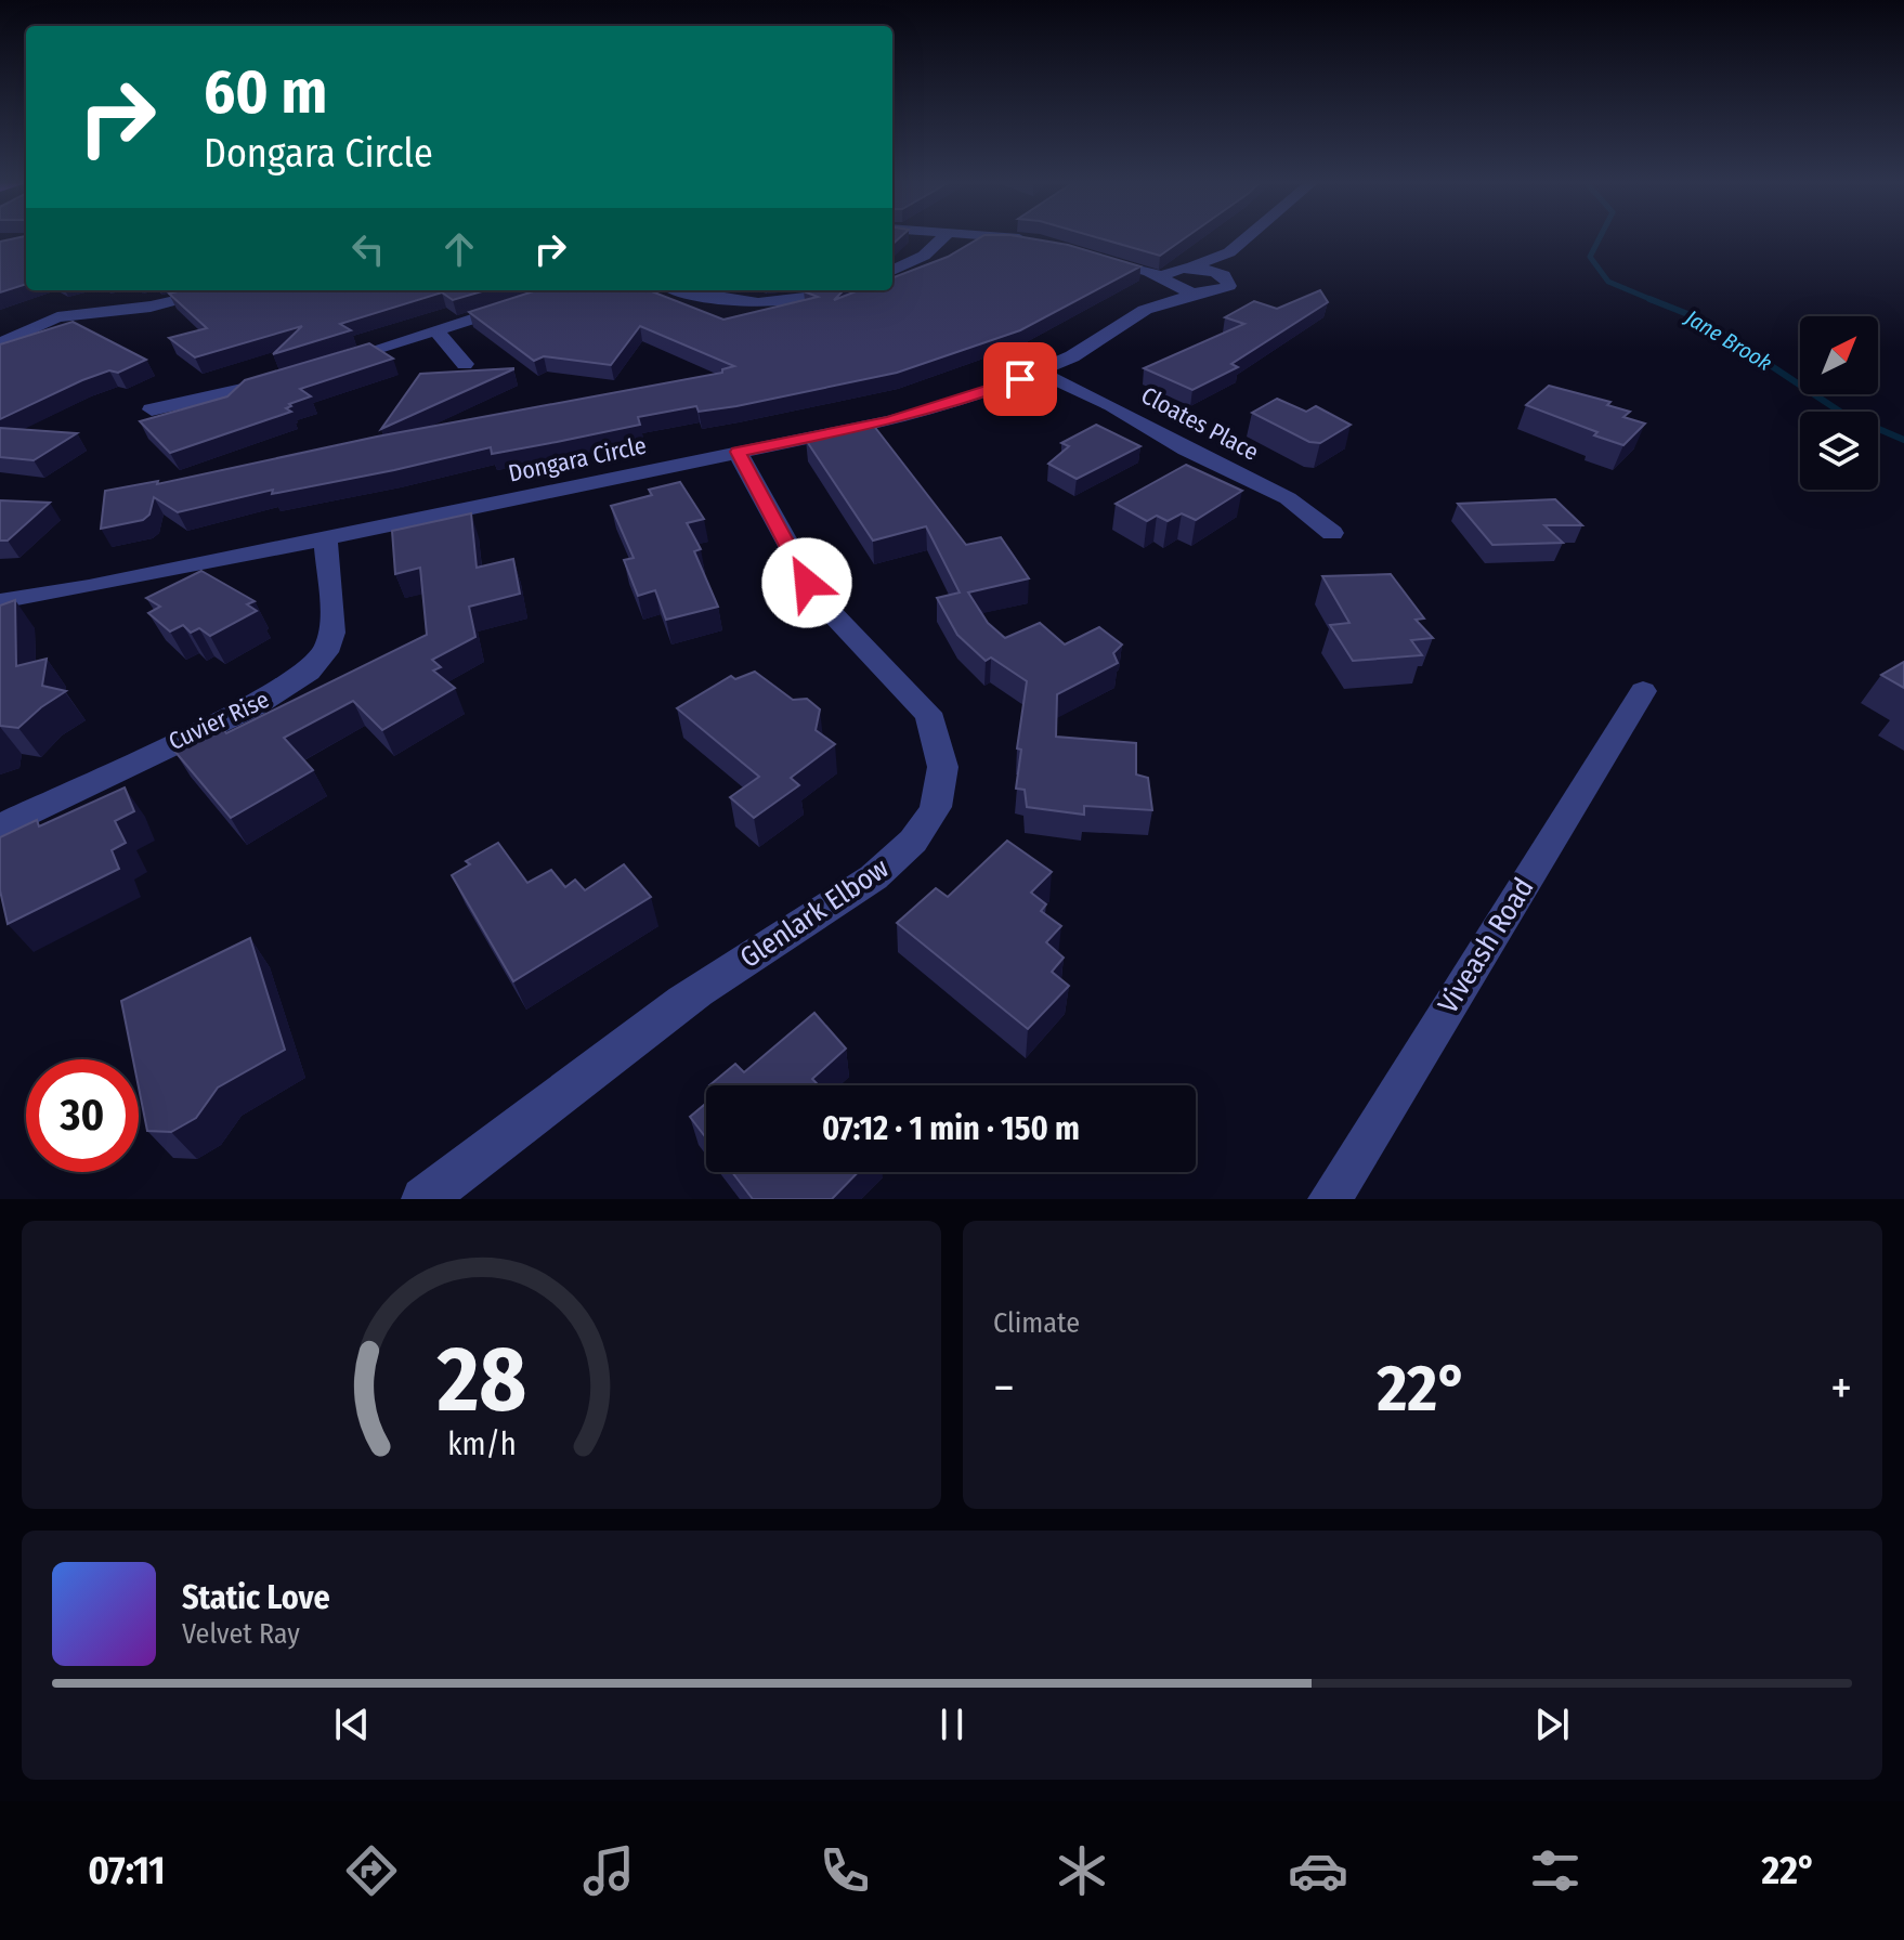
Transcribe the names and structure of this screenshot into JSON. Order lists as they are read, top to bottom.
{
  "streets": {
    "street": [
      "Cloates Place",
      "Dongara Circle",
      "Cuvier Rise",
      "Glenlark Elbow",
      "Viveash Road"
    ]
  },
  "crossings": [
    ["Cloates Place", "Dongara Circle"],
    ["Dongara Circle", "Cuvier Rise"],
    ["Dongara Circle", "Glenlark Elbow"]
  ],
  "water": ["Jane Brook"],
  "north": "top right",
  "page": {
    "turn": ["60 m", "Dongara Circle"],
    "limit": "30",
    "trip": "07:12 · 1 min · 150 m",
    "tile": "Climate",
    "heat": ["−", "22°", "+"],
    "song": ["Static Love", "Velvet Ray"],
    "tabs": ["07:11", "22°"],
    "gauge": ["28", "km/h"]
  }
}
